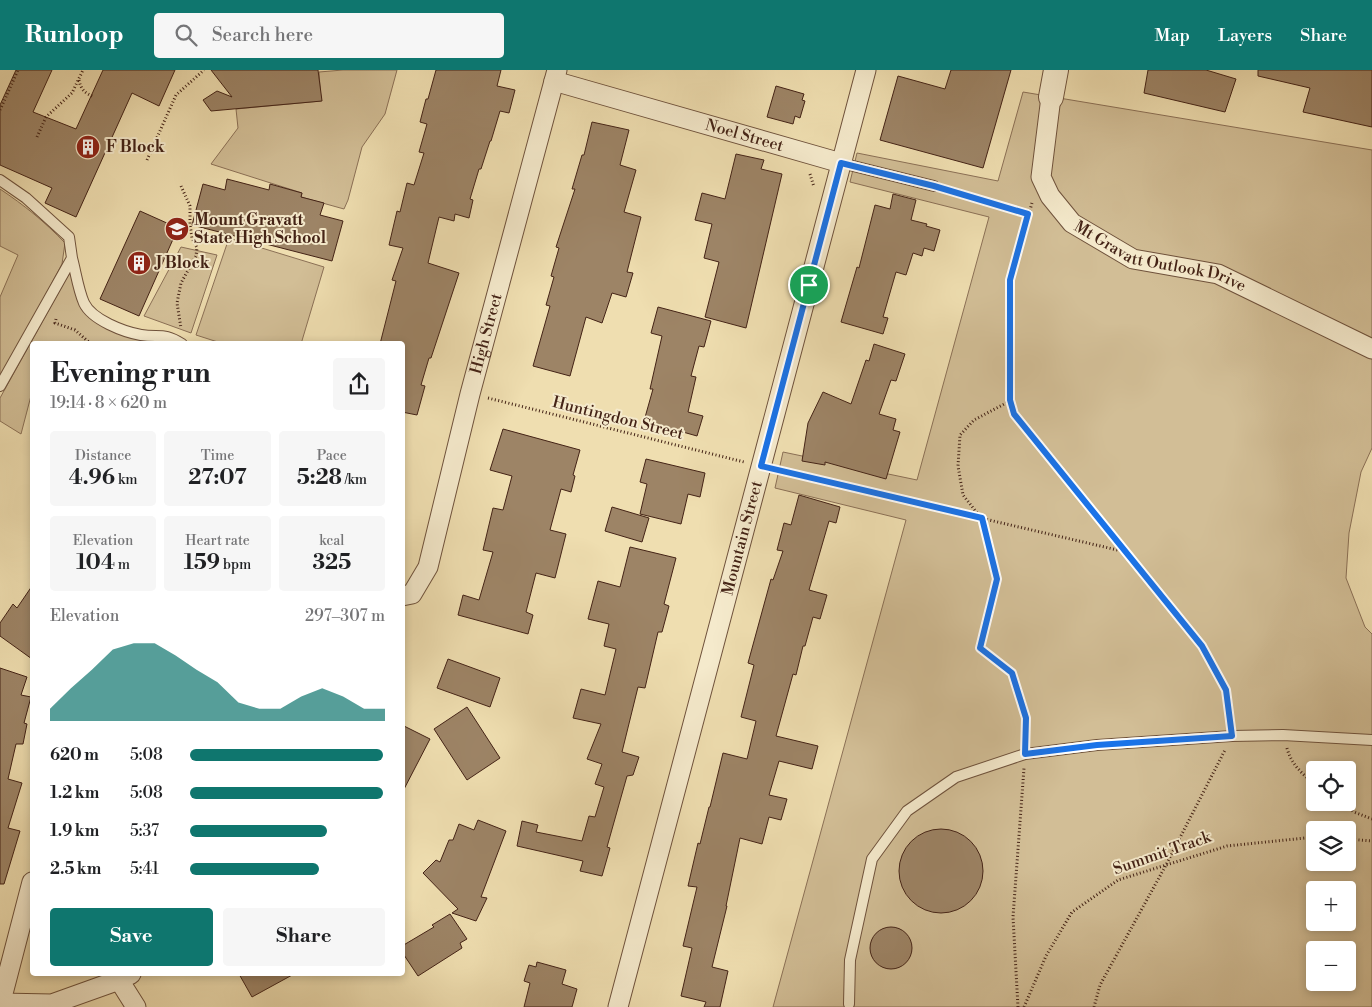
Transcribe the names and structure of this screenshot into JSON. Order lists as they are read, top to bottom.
{
  "streets": {
    "street": [
      "Noel Street",
      "Mt Gravatt Outlook Drive",
      "High Street",
      "Mountain Street"
    ],
    "path": ["Huntingdon Street", "Summit Track"]
  },
  "crossings": [
    ["Noel Street", "High Street"],
    ["Noel Street", "Mountain Street"],
    ["High Street", "Huntingdon Street"],
    ["Huntingdon Street", "Mountain Street"]
  ],
  "places": {
    "building": ["F Block", "J Block"],
    "school or university": ["Mount Gravatt State High School"]
  },
  "page": {
    "header": "Runloop",
    "search": "Search here",
    "nav": ["Map", "Layers", "Share"],
    "heading": ["Evening run", "19:14 · 8 × 620 m"],
    "stats": [
      ["Distance", "4.96 km"],
      ["Time", "27:07"],
      ["Pace", "5:28 /km"],
      ["Elevation", "104 m"],
      ["Heart rate", "159 bpm"],
      ["kcal", "325"]
    ],
    "chart": ["Elevation", "297–307 m"],
    "list": [
      {
        "name": "620 m",
        "note": "5:08"
      },
      {
        "name": "1.2 km",
        "note": "5:08"
      },
      {
        "name": "1.9 km",
        "note": "5:37"
      },
      {
        "name": "2.5 km",
        "note": "5:41"
      }
    ],
    "map_buttons": ["+", "−"],
    "buttons": ["Save", "Share"]
  }
}
